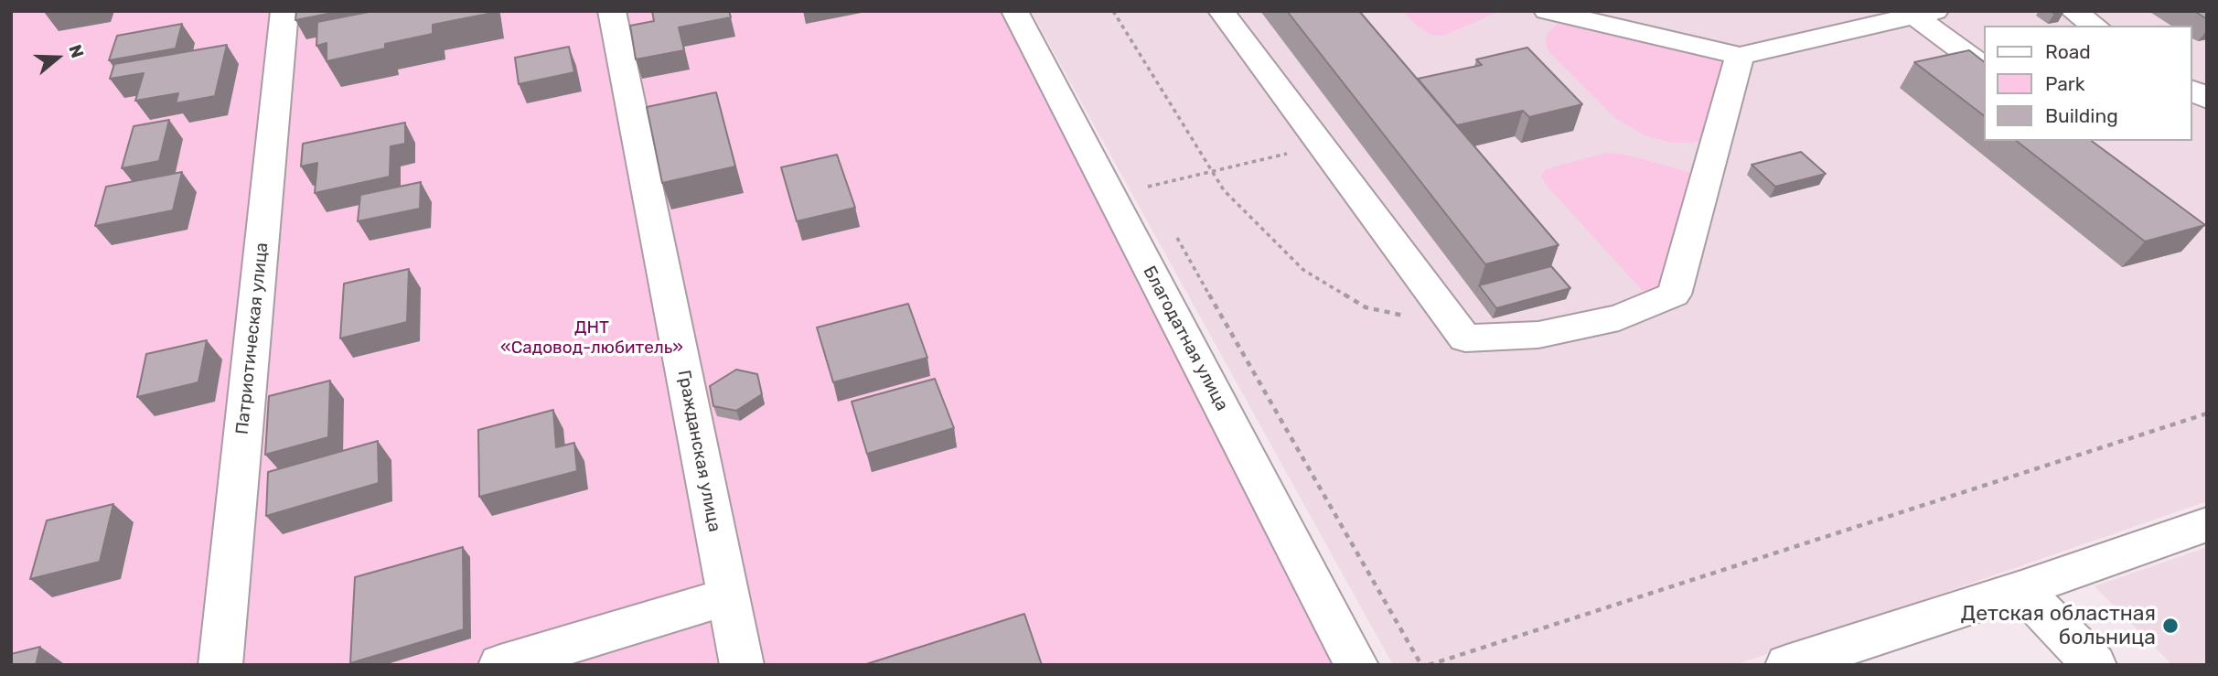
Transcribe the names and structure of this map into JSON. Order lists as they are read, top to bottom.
{
  "streets": {
    "street": ["Патриотическая улица", "Благодатная улица", "Гражданская улица"]
  },
  "parks": ["ДНТ «Садовод-любитель»"],
  "places": ["Детская областная больница"],
  "legend": ["Road", "Park", "Building"],
  "north": "right"
}
